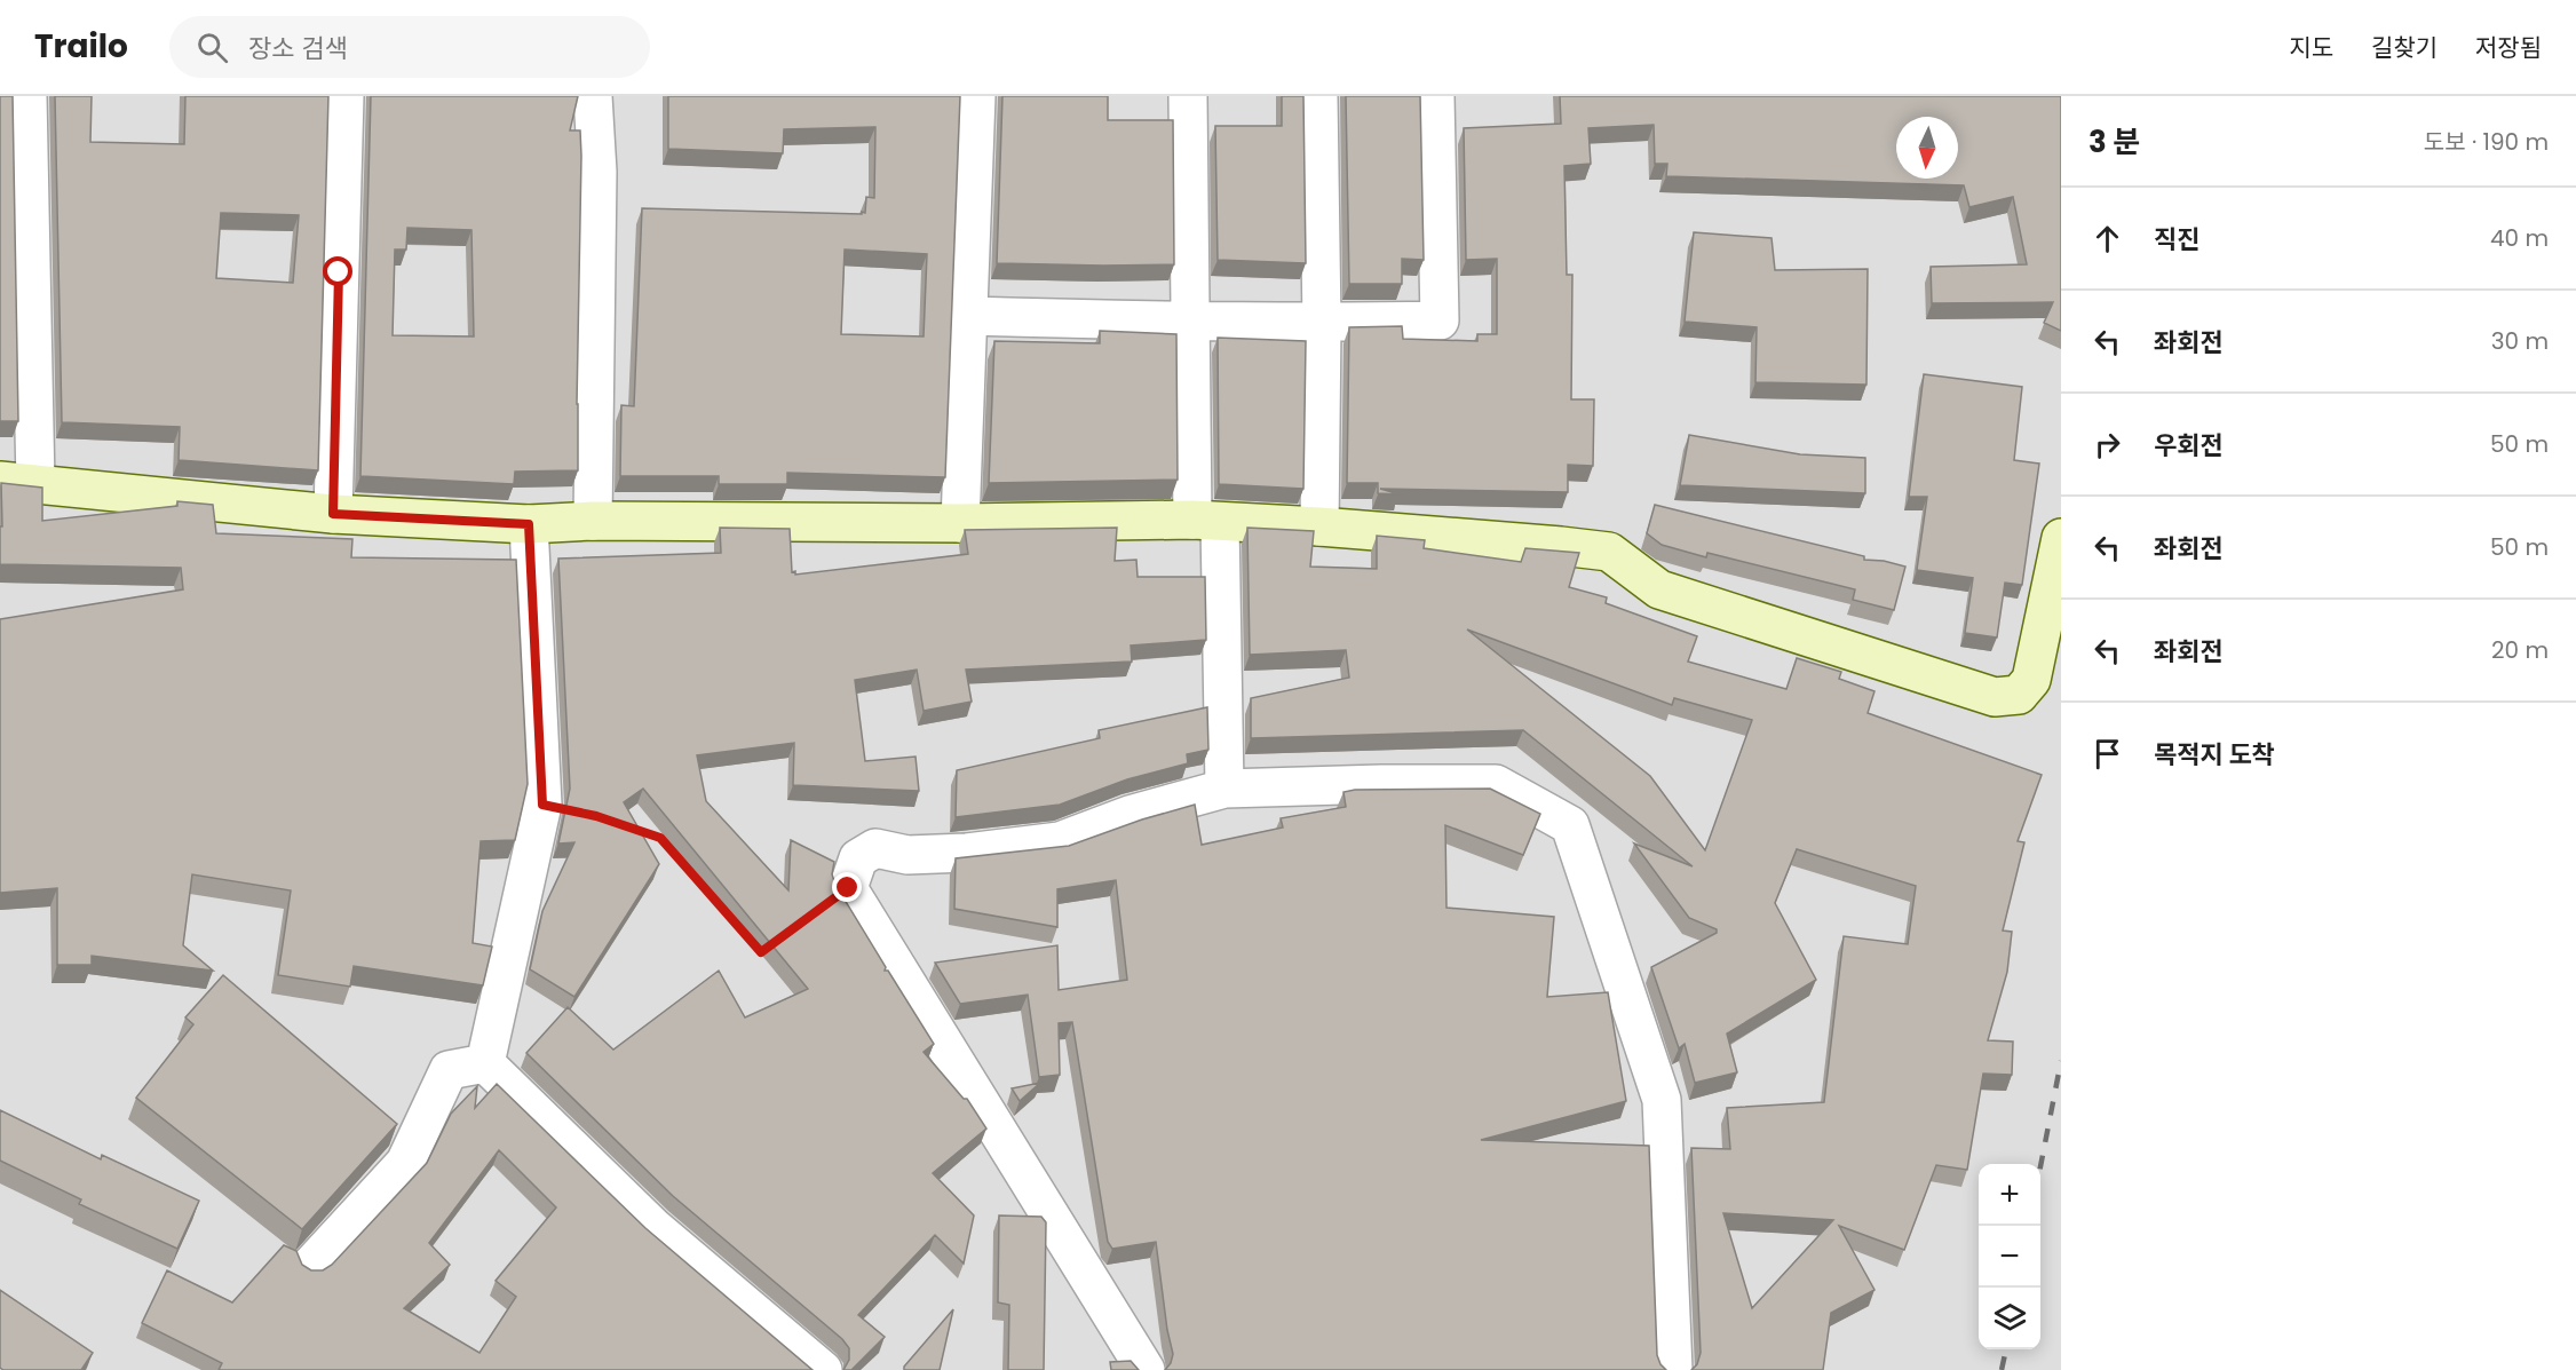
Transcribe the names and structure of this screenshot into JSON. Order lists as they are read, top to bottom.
{
  "north": "bottom",
  "page": {
    "header": "Trailo",
    "search": "장소 검색",
    "nav": ["지도", "길찾기", "저장됨"],
    "heading": ["3 분", "도보 · 190 m"],
    "list": [
      ["직진", "40 m"],
      ["좌회전", "30 m"],
      ["우회전", "50 m"],
      ["좌회전", "50 m"],
      ["좌회전", "20 m"],
      "목적지 도착"
    ],
    "map_buttons": ["+", "−"]
  }
}
